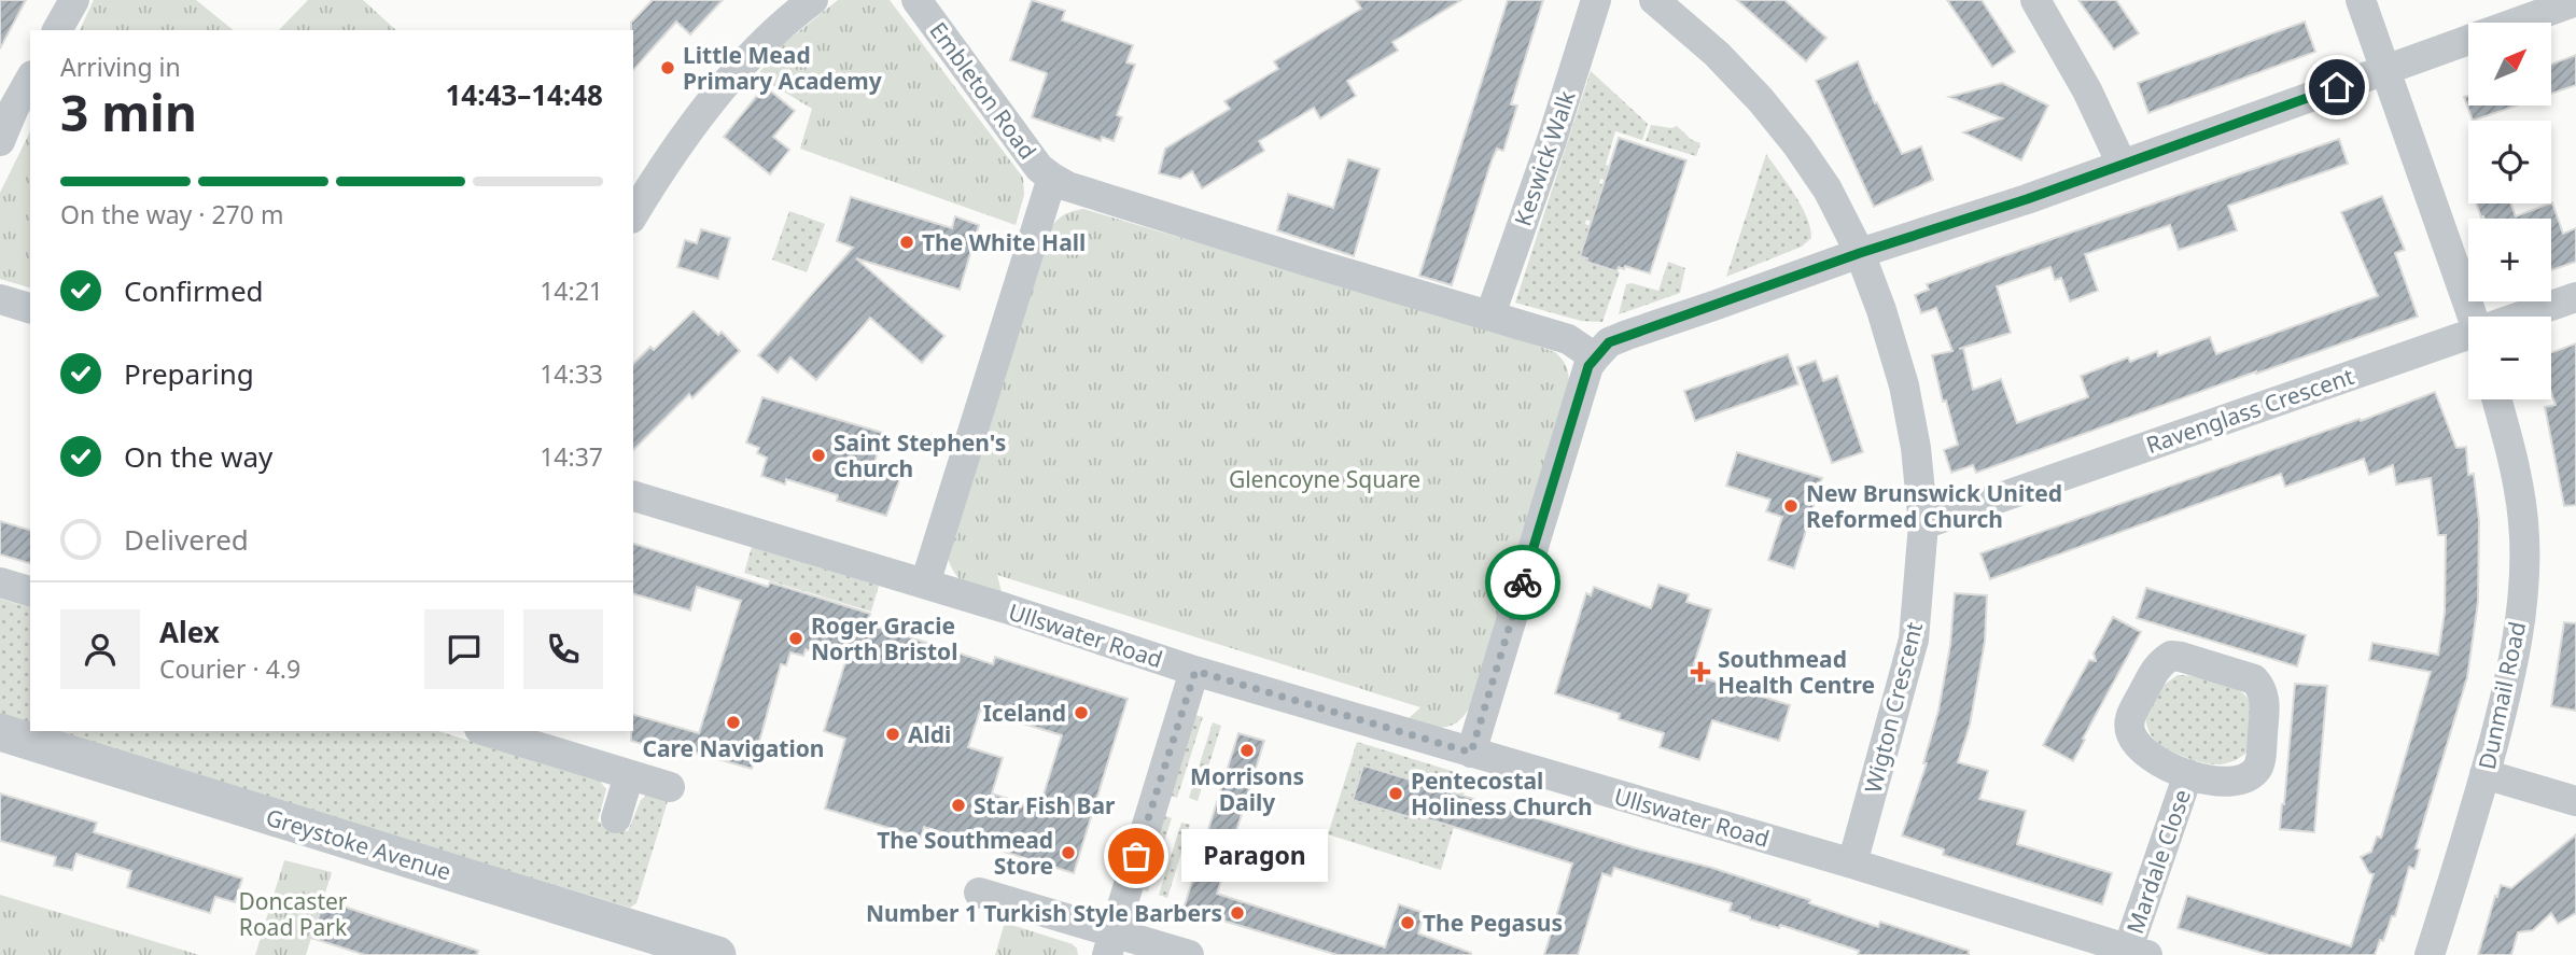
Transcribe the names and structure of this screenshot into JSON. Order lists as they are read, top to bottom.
{
  "streets": {
    "street": [
      "Embleton Road",
      "Keswick Walk",
      "Ravenglass Crescent",
      "Ullswater Road",
      "Dunmail Road",
      "Wigton Crescent",
      "Greystoke Avenue",
      "Mardale Close"
    ]
  },
  "crossings": [
    ["Ravenglass Crescent", "Wigton Crescent"],
    ["Ullswater Road", "Wigton Crescent"],
    ["Ullswater Road", "Mardale Close"]
  ],
  "parks": ["Glencoyne Square", "Doncaster Road Park"],
  "places": {
    "other": [
      "Little Mead Primary Academy",
      "The White Hall",
      "Saint Stephen's Church",
      "New Brunswick United Reformed Church",
      "Roger Gracie North Bristol",
      "Iceland",
      "Care Navigation",
      "Aldi",
      "Morrisons Daily",
      "Pentecostal Holiness Church",
      "Star Fish Bar",
      "The Southmead Store",
      "Paragon",
      "Number 1 Turkish Style Barbers",
      "The Pegasus"
    ],
    "health": ["Southmead Health Centre"]
  },
  "north": "top right",
  "page": {
    "map_buttons": ["+", "−"],
    "heading": ["3 min", "Arriving in", "14:43–14:48"],
    "panel": ["Alex", "Courier · 4.9"],
    "bar": "On the way · 270 m",
    "list": [
      ["Confirmed", "14:21"],
      ["Preparing", "14:33"],
      ["On the way", "14:37"],
      "Delivered"
    ],
    "bubble": "Paragon"
  }
}
